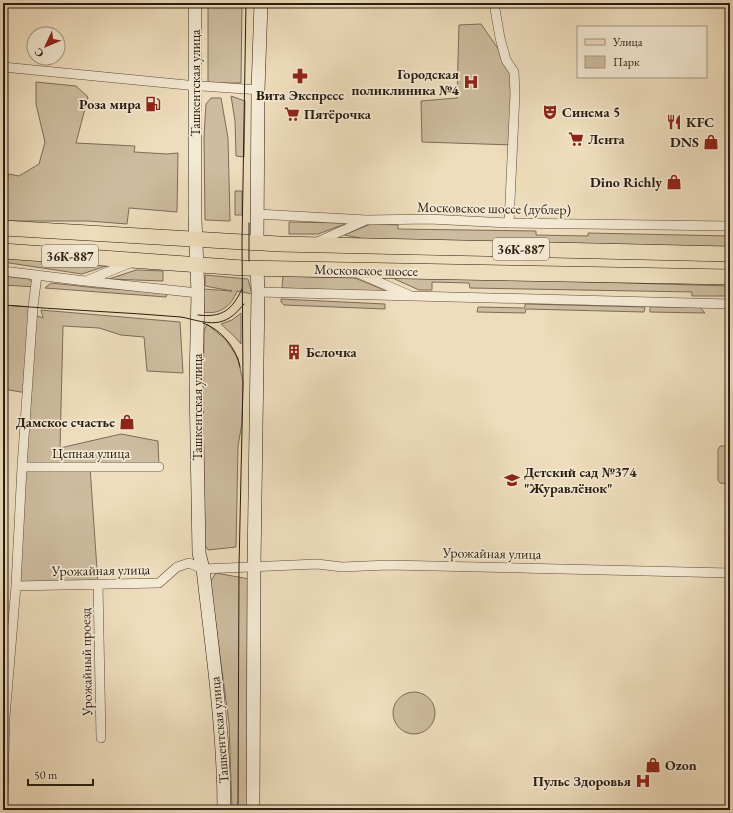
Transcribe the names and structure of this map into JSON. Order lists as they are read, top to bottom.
{
  "streets": {
    "main road": ["Ташкентская улица", "36К-887", "Московское шоссе"],
    "street": [
      "Московское шоссе (дублер)",
      "Цепная улица",
      "Урожайная улица",
      "Урожайный проезд"
    ]
  },
  "crossings": [
    ["Ташкентская улица", "Московское шоссе (дублер)"],
    ["Ташкентская улица", "Московское шоссе"],
    ["Ташкентская улица", "Урожайная улица"],
    ["Урожайная улица", "Урожайный проезд"]
  ],
  "places": {
    "pharmacy": ["Вита Экспресс"],
    "hospital": ["Городская поликлиника №4", "Пульс Здоровья"],
    "fuel station": ["Роза мира"],
    "theatre": ["Синема 5"],
    "supermarket": ["Пятёрочка", "Лента"],
    "restaurant": ["KFC"],
    "shop": [
      "DNS",
      "Dino Richly",
      "Дамское счастье",
      "Ozon"
    ],
    "building": ["Белочка"],
    "school or university": ["Детский сад №374 \"Журавлёнок\""]
  },
  "legend": ["Улица", "Парк"],
  "scale_bar": "50 m",
  "north": "bottom left"
}
